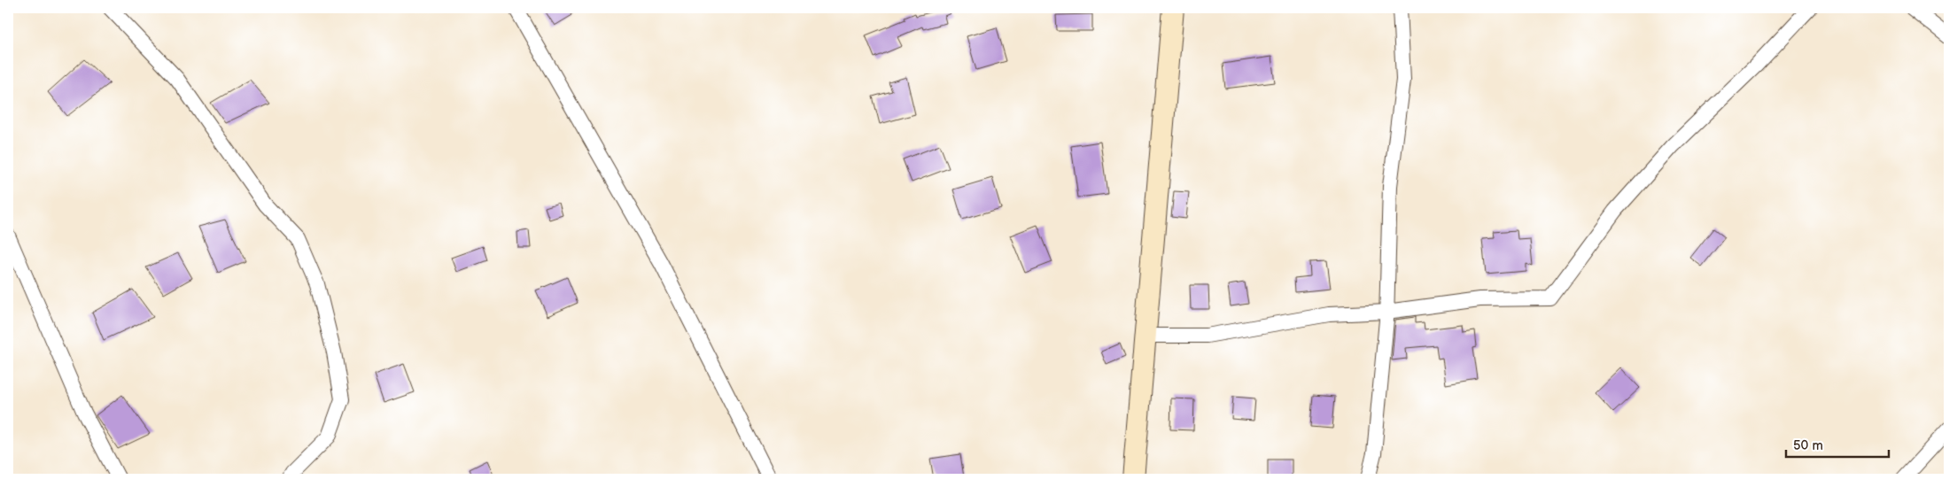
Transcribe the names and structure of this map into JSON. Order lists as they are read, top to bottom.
{
  "scale_bar": "50 m"
}
